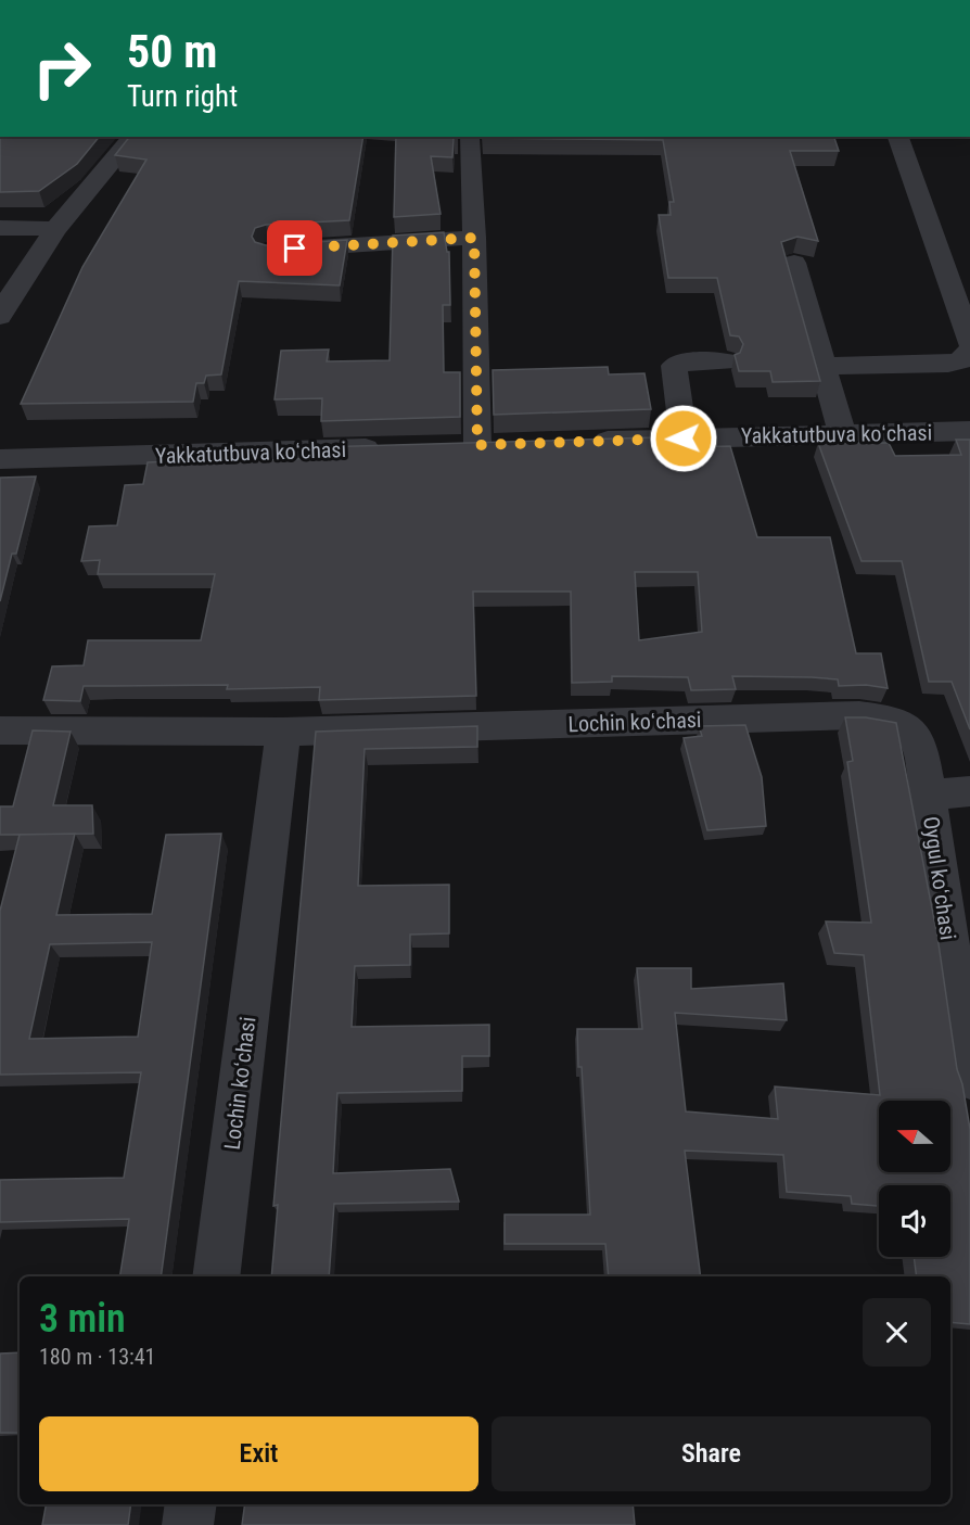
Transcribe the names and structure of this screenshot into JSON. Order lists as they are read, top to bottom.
{
  "streets": {
    "street": ["Yakkatutbuva koʻchasi", "Lochin koʻchasi", "Oygul koʻchasi"]
  },
  "crossings": [
    ["Lochin koʻchasi", "Oygul koʻchasi"]
  ],
  "north": "left",
  "page": {
    "turn": ["50 m", "Turn right"],
    "heading": ["3 min", "180 m · 13:41"],
    "buttons": ["Exit", "Share"]
  }
}
